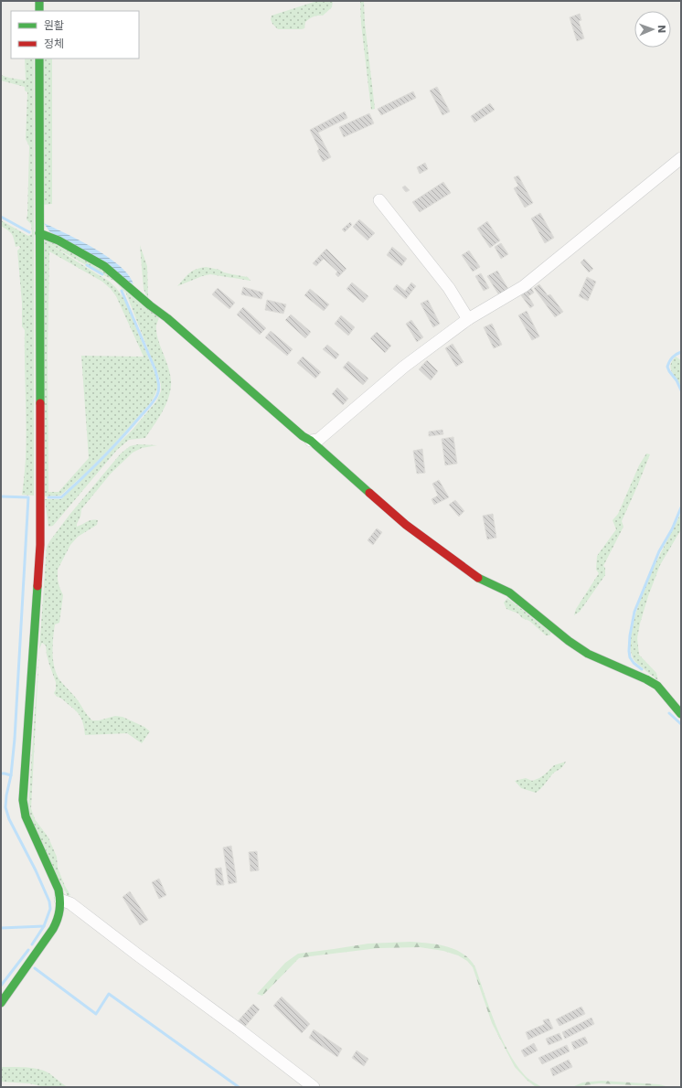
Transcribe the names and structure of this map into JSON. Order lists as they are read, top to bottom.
{
  "legend": ["원활", "정체"],
  "north": "right"
}
